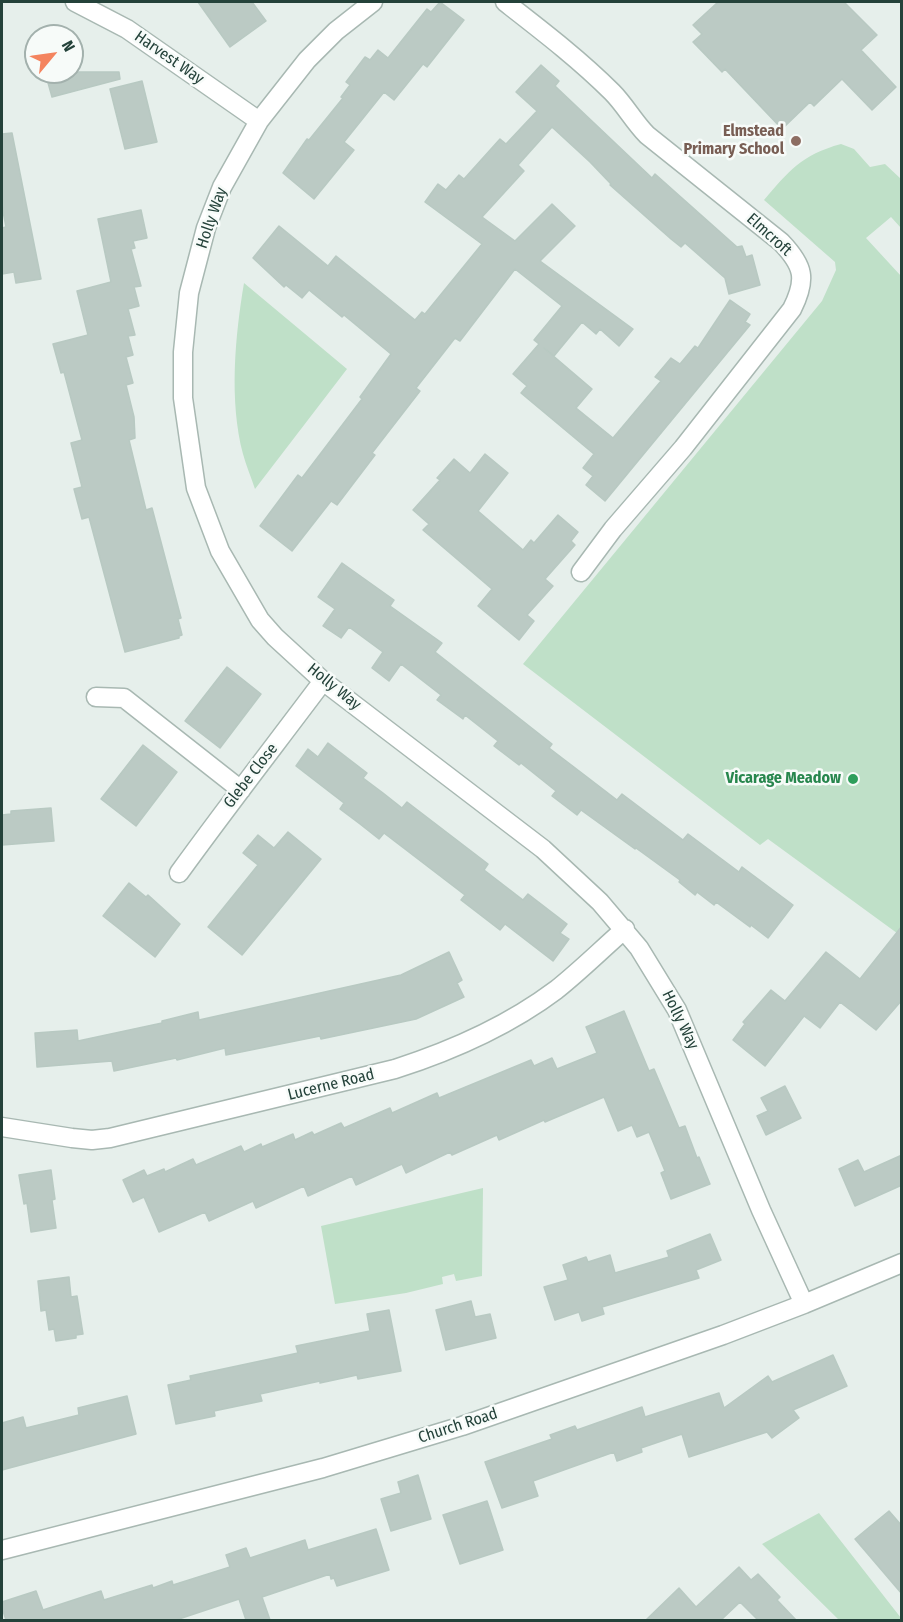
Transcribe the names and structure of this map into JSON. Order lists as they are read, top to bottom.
{
  "streets": {
    "street": [
      "Harvest Way",
      "Holly Way",
      "Elmcroft",
      "Glebe Close",
      "Lucerne Road",
      "Church Road"
    ]
  },
  "crossings": [
    ["Harvest Way", "Holly Way"],
    ["Holly Way", "Glebe Close"],
    ["Holly Way", "Lucerne Road"],
    ["Holly Way", "Church Road"]
  ],
  "places": ["Elmstead Primary School", "Vicarage Meadow"],
  "north": "top right"
}
